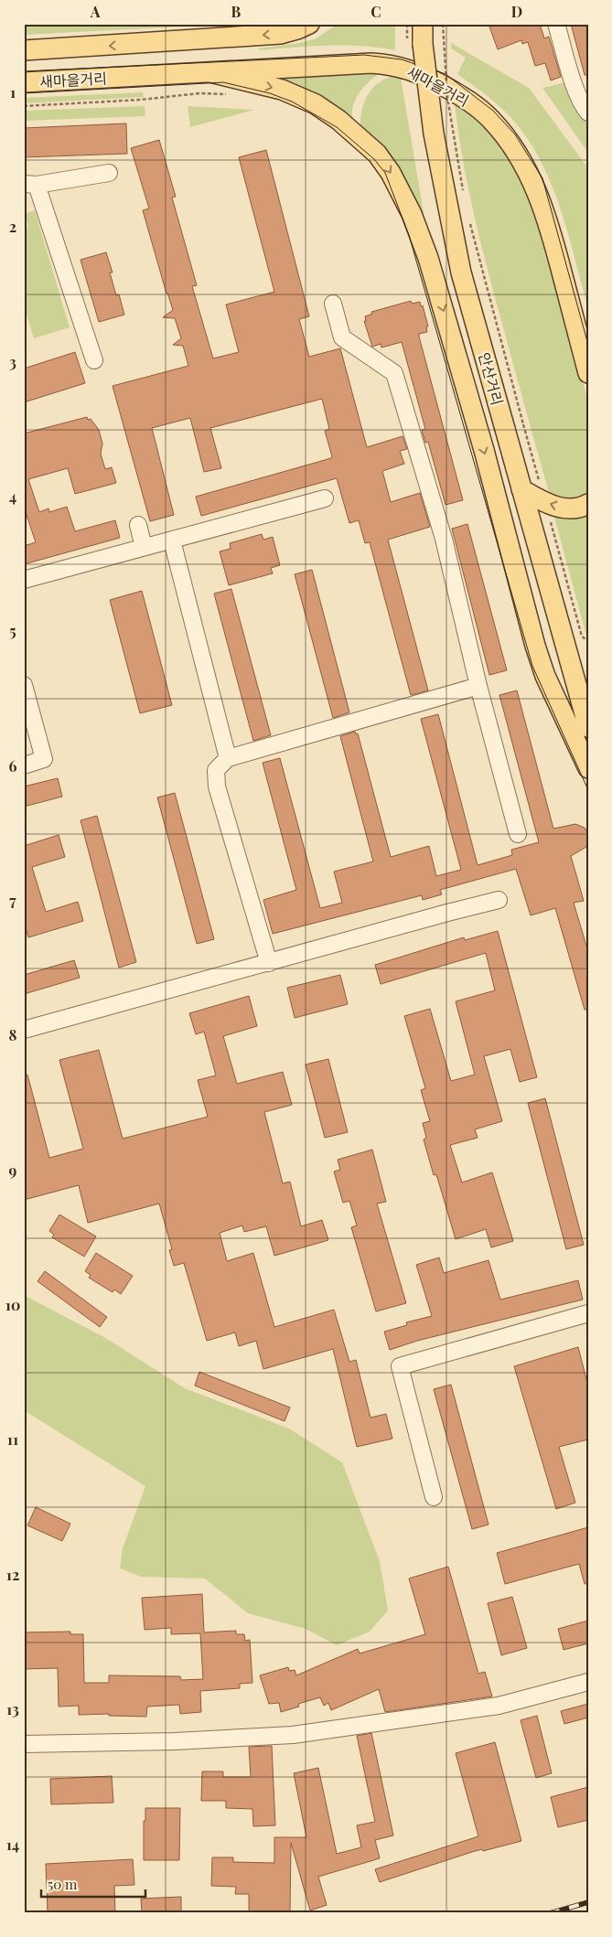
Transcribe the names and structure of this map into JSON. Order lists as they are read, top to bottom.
{
  "streets": {
    "main road": ["새마을거리", "안산거리"]
  },
  "scale_bar": "50 m",
  "grid": {
    "columns": [
      "A",
      "B",
      "C",
      "D"
    ],
    "rows": [
      "1",
      "2",
      "3",
      "4",
      "5",
      "6",
      "7",
      "8",
      "9",
      "10",
      "11",
      "12",
      "13",
      "14"
    ]
  }
}
